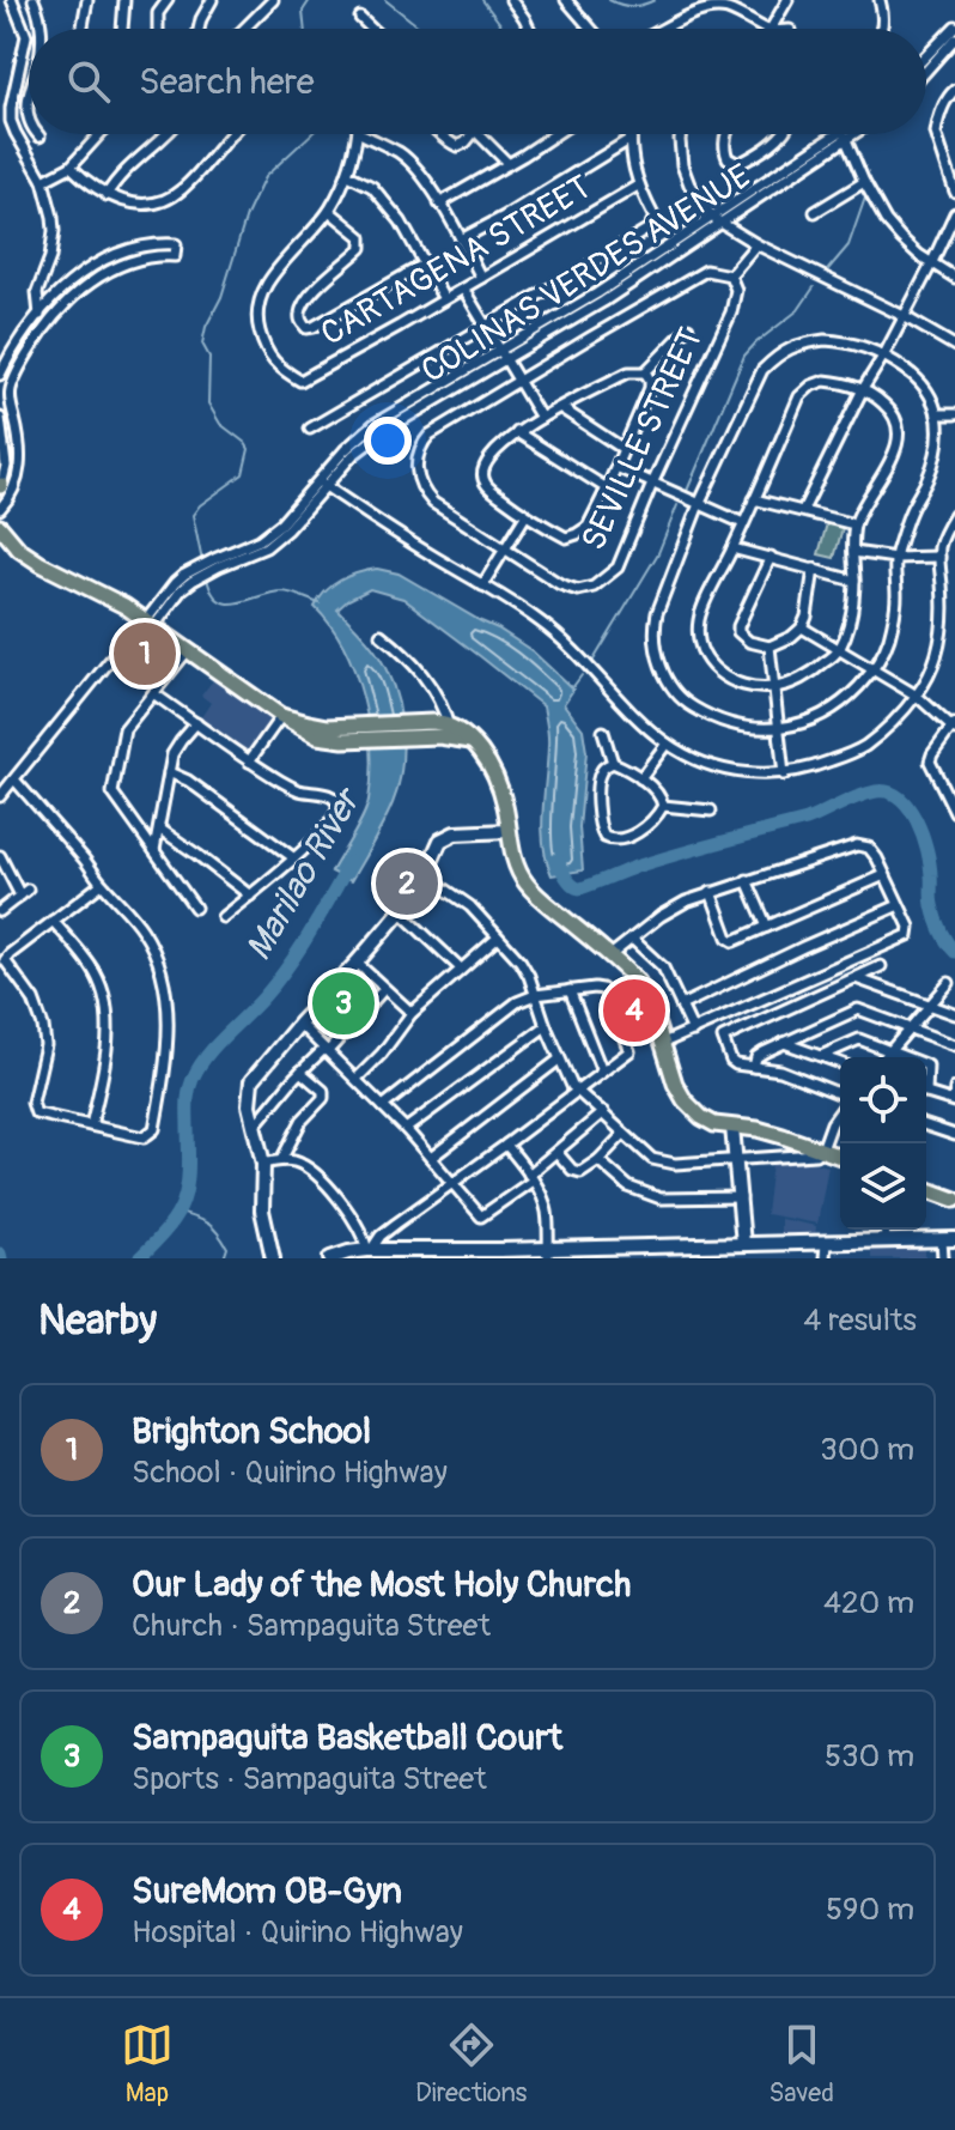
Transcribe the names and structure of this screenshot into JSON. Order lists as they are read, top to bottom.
{
  "streets": {
    "street": ["CARTAGENA STREET", "COLINAS VERDES AVENUE", "SEVILLE STREET"]
  },
  "water": ["Marilao River"],
  "page": {
    "search": "Search here",
    "pins": [
      "1",
      "2",
      "3",
      "4"
    ],
    "heading": ["Nearby", "4 results"],
    "list": [
      {
        "mark": "1",
        "name": "Brighton School",
        "note": "School · Quirino Highway",
        "value": "300 m"
      },
      {
        "mark": "2",
        "name": "Our Lady of the Most Holy Church",
        "note": "Church · Sampaguita Street",
        "value": "420 m"
      },
      {
        "mark": "3",
        "name": "Sampaguita Basketball Court",
        "note": "Sports · Sampaguita Street",
        "value": "530 m"
      },
      {
        "mark": "4",
        "name": "SureMom OB-Gyn",
        "note": "Hospital · Quirino Highway",
        "value": "590 m"
      }
    ],
    "nav": ["Map", "Directions", "Saved"]
  }
}
